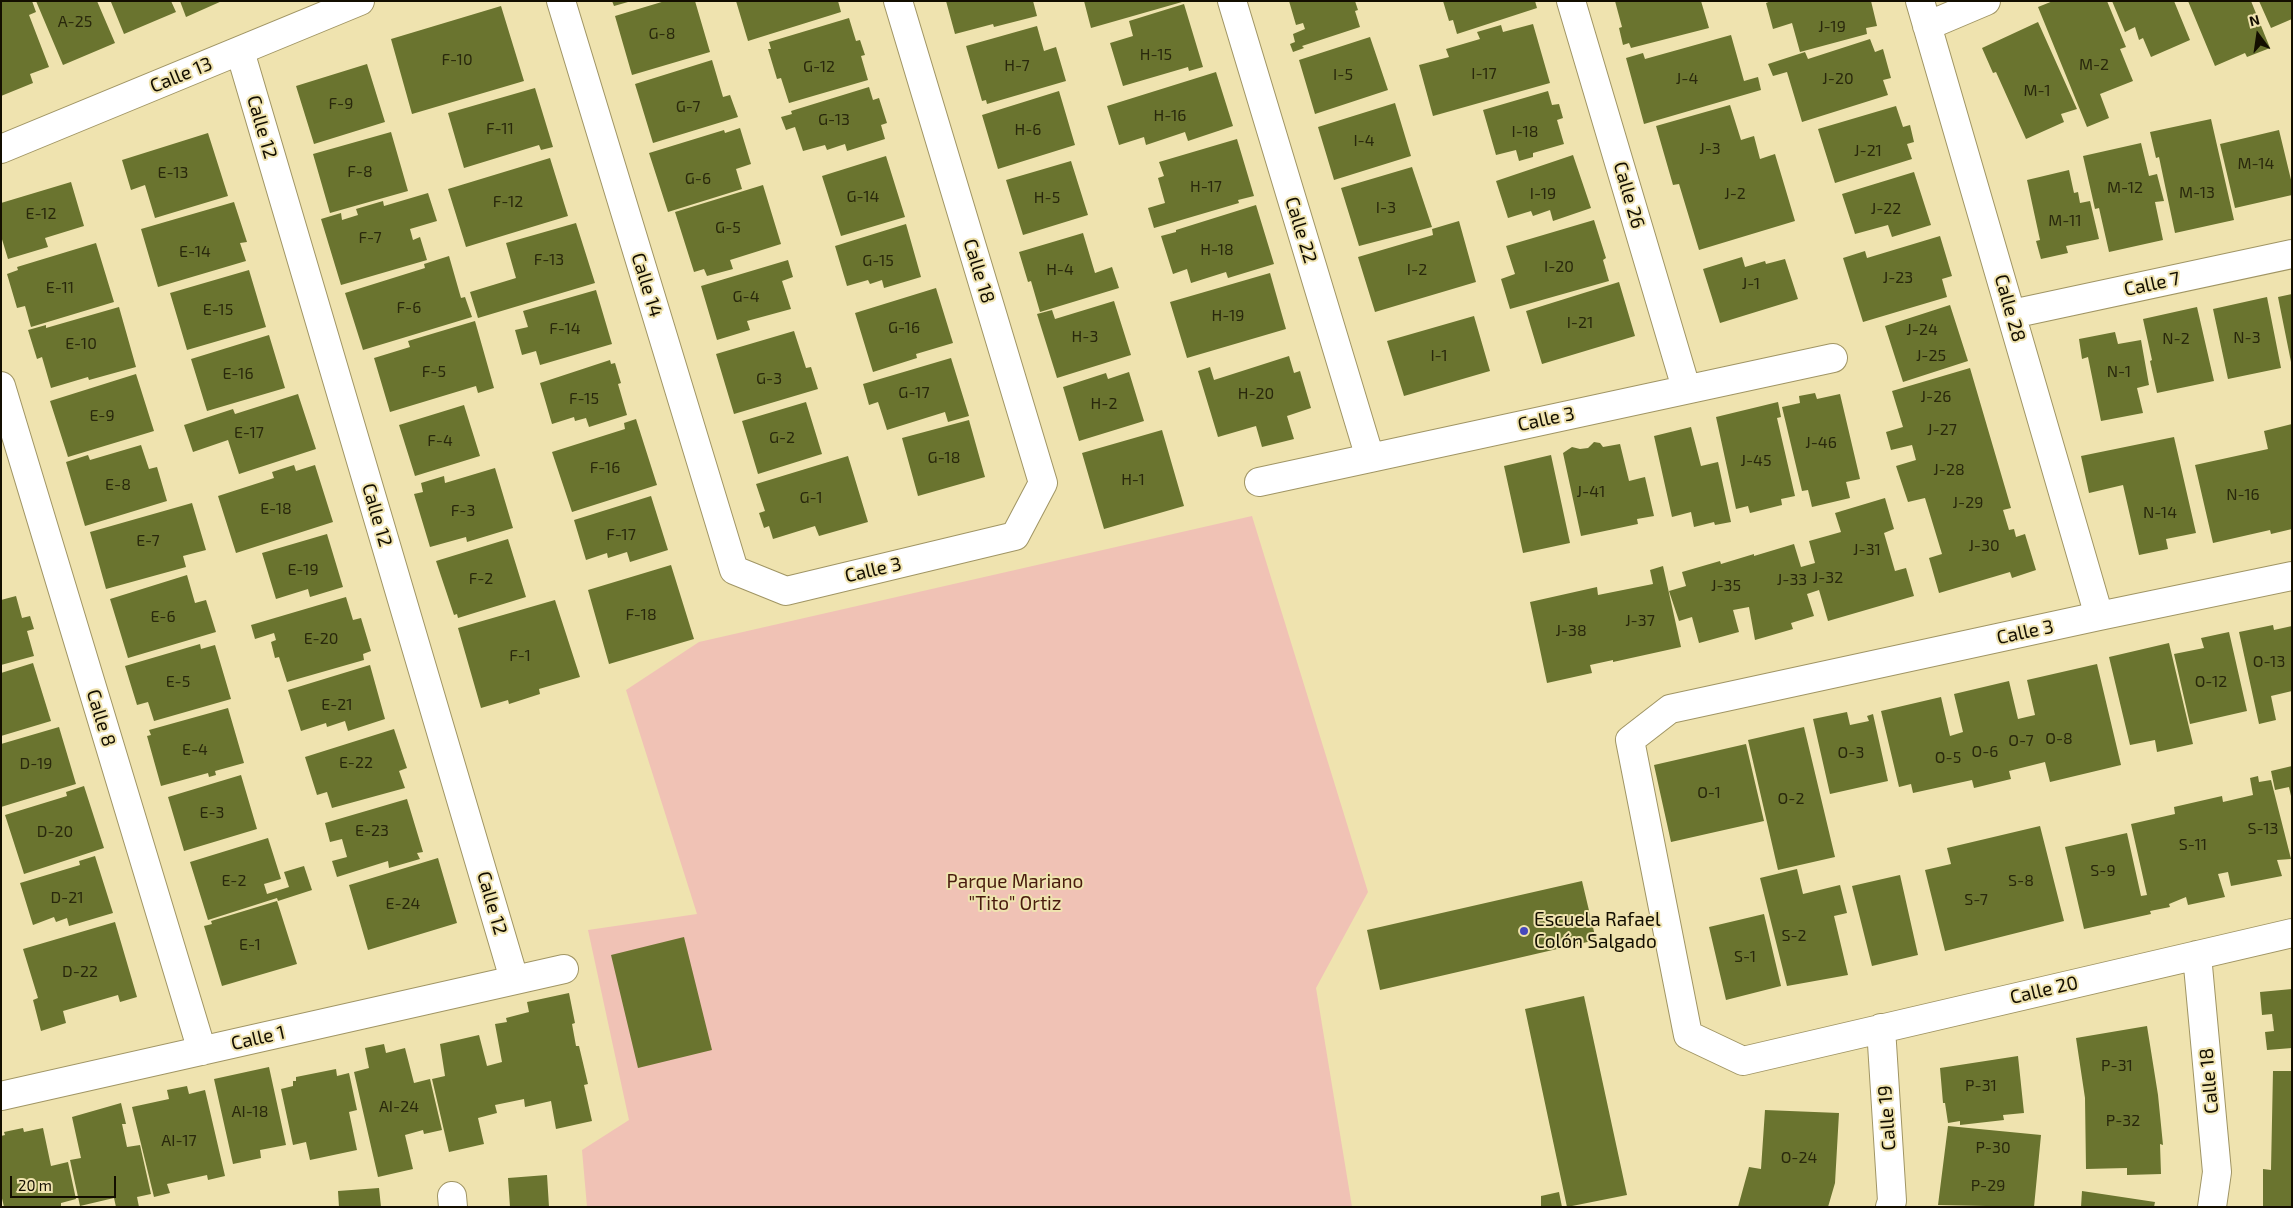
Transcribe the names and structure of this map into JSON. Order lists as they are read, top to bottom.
{
  "streets": {
    "street": [
      "Calle 13",
      "Calle 12",
      "Calle 26",
      "Calle 22",
      "Calle 18",
      "Calle 7",
      "Calle 14",
      "Calle 28",
      "Calle 3",
      "Calle 8",
      "Calle 20",
      "Calle 1",
      "Calle 19"
    ]
  },
  "crossings": [
    ["Calle 13", "Calle 12"],
    ["Calle 12", "Calle 1"],
    ["Calle 26", "Calle 3"],
    ["Calle 22", "Calle 3"],
    ["Calle 18", "Calle 3"],
    ["Calle 18", "Calle 20"],
    ["Calle 7", "Calle 28"],
    ["Calle 14", "Calle 3"],
    ["Calle 28", "Calle 3"],
    ["Calle 3", "Calle 20"],
    ["Calle 8", "Calle 1"],
    ["Calle 20", "Calle 19"]
  ],
  "parks": ["Parque Mariano \"Tito\" Ortiz"],
  "places": ["Escuela Rafael Colón Salgado"],
  "house_numbers": [
    "A-25",
    "J-19",
    "G-8",
    "H-15",
    "F-10",
    "M-2",
    "H-7",
    "G-12",
    "I-17",
    "I-5",
    "J-4",
    "J-20",
    "M-1",
    "F-9",
    "G-7",
    "H-16",
    "G-13",
    "F-11",
    "H-6",
    "I-18",
    "I-4",
    "J-3",
    "J-21",
    "M-14",
    "F-8",
    "E-13",
    "G-6",
    "H-17",
    "M-12",
    "M-13",
    "I-19",
    "J-2",
    "G-14",
    "H-5",
    "F-12",
    "I-3",
    "J-22",
    "E-12",
    "M-11",
    "G-5",
    "F-7",
    "H-18",
    "E-14",
    "F-13",
    "G-15",
    "I-20",
    "H-4",
    "I-2",
    "J-23",
    "J-1",
    "E-11",
    "G-4",
    "F-6",
    "E-15",
    "H-19",
    "I-21",
    "G-16",
    "F-14",
    "J-24",
    "H-3",
    "N-3",
    "N-2",
    "E-10",
    "I-1",
    "J-25",
    "F-5",
    "N-1",
    "E-16",
    "G-3",
    "G-17",
    "H-20",
    "J-26",
    "F-15",
    "H-2",
    "E-9",
    "J-27",
    "E-17",
    "G-2",
    "F-4",
    "J-46",
    "G-18",
    "J-45",
    "F-16",
    "J-28",
    "H-1",
    "E-8",
    "J-41",
    "N-16",
    "G-1",
    "J-29",
    "E-18",
    "F-3",
    "N-14",
    "F-17",
    "E-7",
    "J-30",
    "J-31",
    "E-19",
    "J-32",
    "F-2",
    "J-33",
    "J-35",
    "F-18",
    "E-6",
    "J-37",
    "J-38",
    "E-20",
    "F-1",
    "O-13",
    "E-5",
    "O-12",
    "E-21",
    "O-8",
    "O-7",
    "E-4",
    "O-6",
    "O-3",
    "O-5",
    "E-22",
    "D-19",
    "O-1",
    "O-2",
    "E-3",
    "S-13",
    "E-23",
    "D-20",
    "S-11",
    "S-9",
    "E-2",
    "S-8",
    "D-21",
    "S-7",
    "E-24",
    "S-2",
    "E-1",
    "S-1",
    "D-22",
    "P-31",
    "P-31",
    "AI-24",
    "AI-18",
    "P-32",
    "AI-17",
    "P-30",
    "O-24",
    "P-29"
  ],
  "scale_bar": "20 m",
  "north": "top"
}
